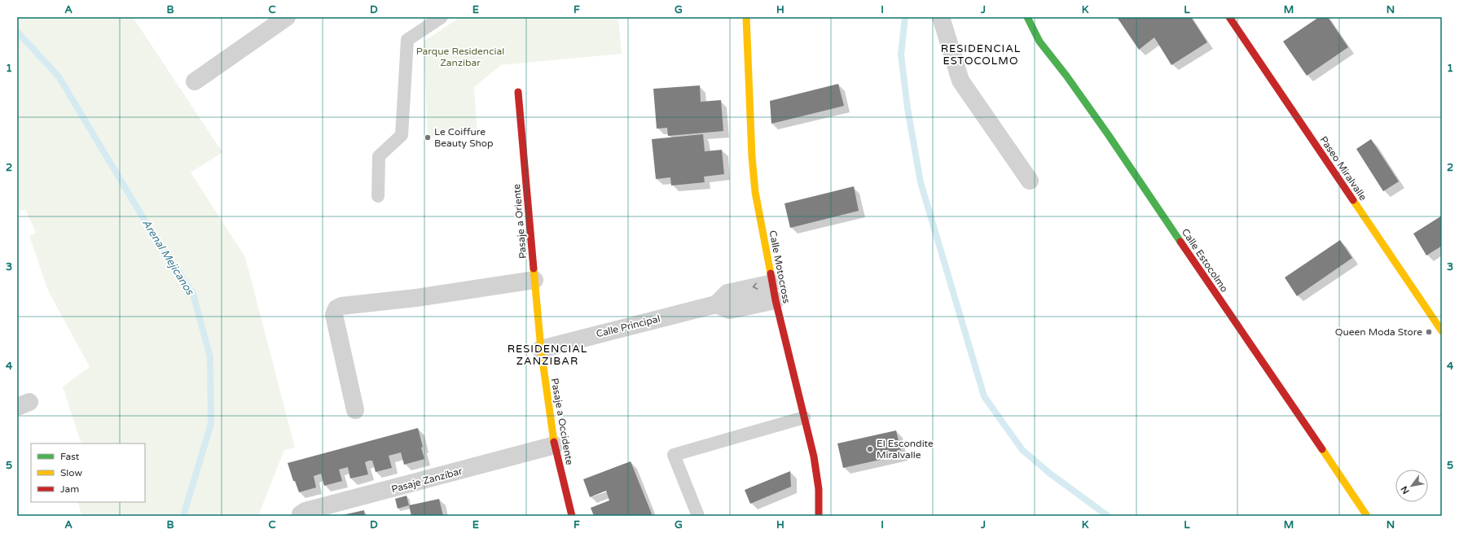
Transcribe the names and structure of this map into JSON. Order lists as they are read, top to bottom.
{
  "streets": {
    "street": [
      "Paseo Miralvalle",
      "Pasaje a Oriente",
      "Calle Estocolmo",
      "Calle Motocross",
      "Calle Principal",
      "Pasaje a Occidente",
      "Pasaje Zanzíbar"
    ]
  },
  "crossings": [
    ["Pasaje a Oriente", "Calle Principal"],
    ["Pasaje a Oriente", "Pasaje a Occidente"],
    ["Calle Motocross", "Calle Principal"],
    ["Calle Principal", "Pasaje a Occidente"],
    ["Pasaje a Occidente", "Pasaje Zanzíbar"]
  ],
  "districts": ["RESIDENCIAL ESTOCOLMO", "RESIDENCIAL ZANZIBAR"],
  "water": ["Arenal Mejicanos"],
  "parks": ["Parque Residencial Zanzibar"],
  "places": ["Le Coiffure Beauty Shop", "Queen Moda Store", "El Escondite Miralvalle"],
  "legend": ["Fast", "Slow", "Jam"],
  "north": "bottom left",
  "grid": {
    "columns": [
      "A",
      "B",
      "C",
      "D",
      "E",
      "F",
      "G",
      "H",
      "I",
      "J",
      "K",
      "L",
      "M",
      "N"
    ],
    "rows": [
      "1",
      "2",
      "3",
      "4",
      "5"
    ]
  }
}
